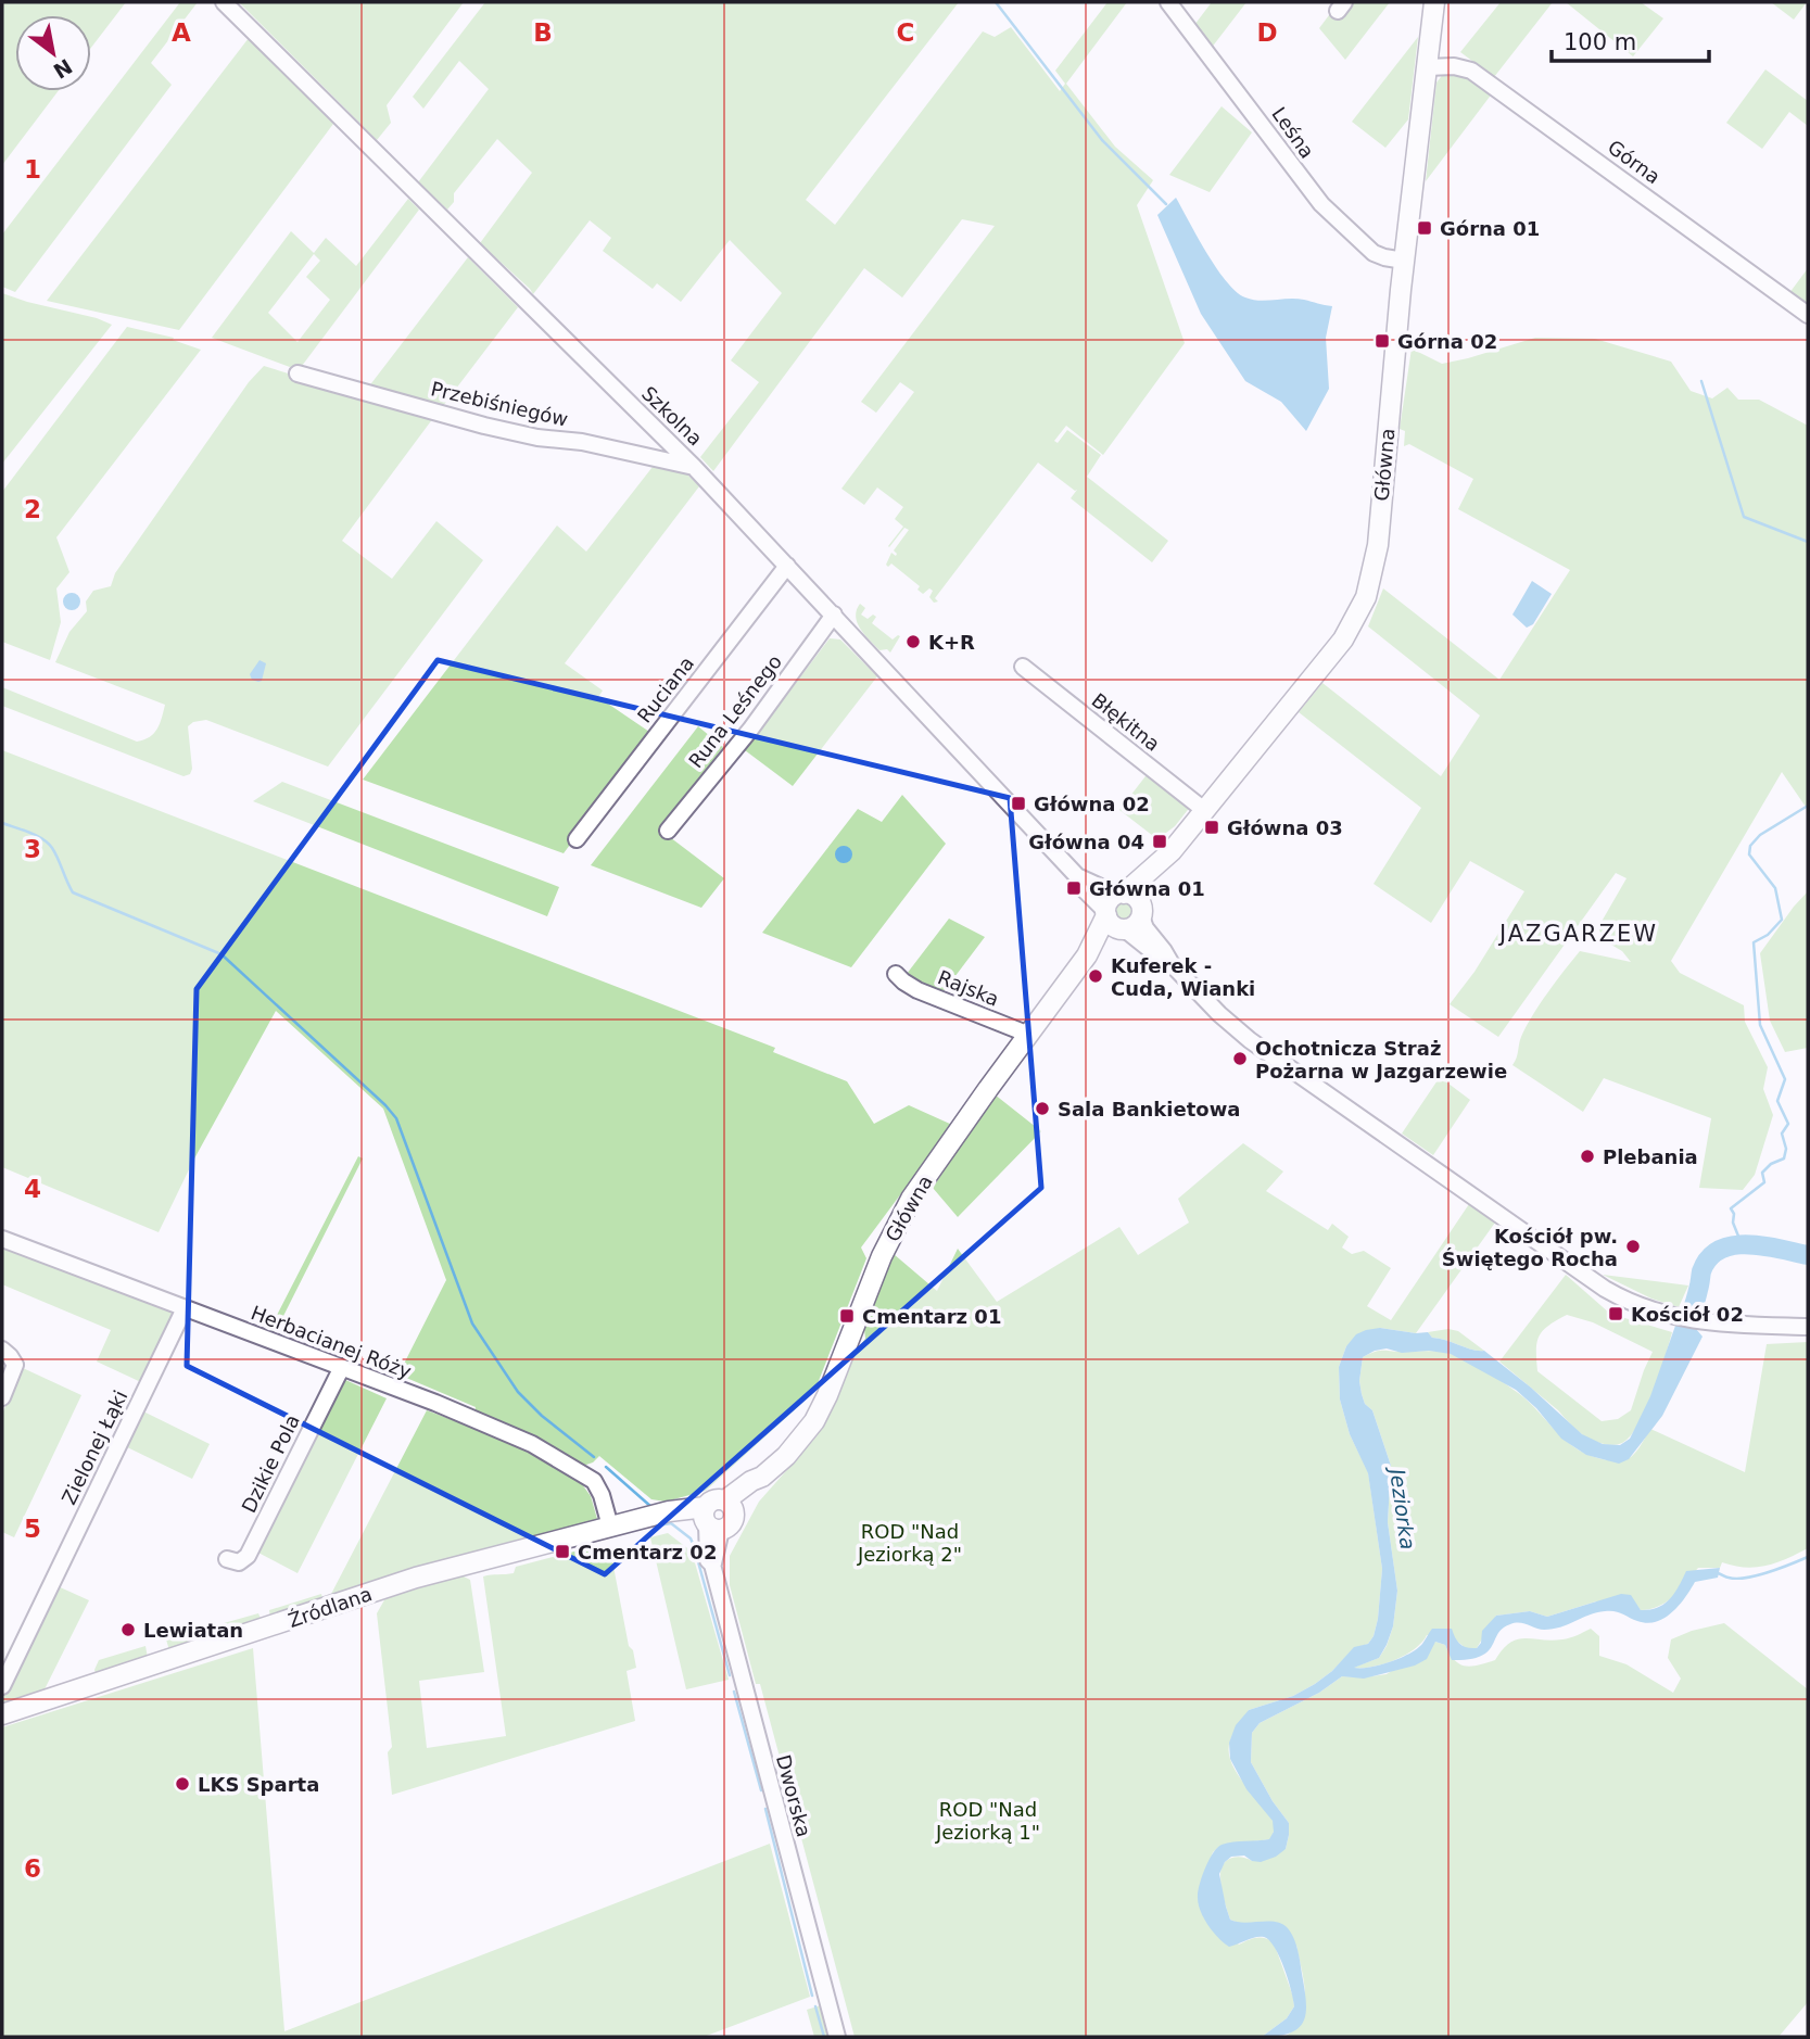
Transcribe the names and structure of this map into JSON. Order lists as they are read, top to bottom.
{
  "streets": {
    "main road": ["Główna", "Źródlana"],
    "street": [
      "Leśna",
      "Górna",
      "Przebiśniegów",
      "Szkolna",
      "Ruciana",
      "Runa Leśnego",
      "Błękitna",
      "Rajska",
      "Herbacianej Róży",
      "Zielonej Łąki",
      "Dzikie Pola",
      "Dworska"
    ]
  },
  "crossings": [
    ["Leśna", "Główna"],
    ["Górna", "Główna"],
    ["Przebiśniegów", "Szkolna"],
    ["Szkolna", "Główna"],
    ["Szkolna", "Ruciana"],
    ["Szkolna", "Runa Leśnego"],
    ["Główna", "Błękitna"],
    ["Główna", "Rajska"],
    ["Główna", "Źródlana"],
    ["Herbacianej Róży", "Zielonej Łąki"],
    ["Herbacianej Róży", "Dzikie Pola"],
    ["Herbacianej Róży", "Źródlana"],
    ["Źródlana", "Dworska"]
  ],
  "districts": ["JAZGARZEW"],
  "water": ["Jeziorka"],
  "parks": ["ROD \"Nad Jeziorką 2\"", "ROD \"Nad Jeziorką 1\""],
  "places": {
    "transit": [
      "Górna 01",
      "Górna 02",
      "Główna 02",
      "Główna 03",
      "Główna 04",
      "Główna 01",
      "Kościół 02",
      "Cmentarz 01",
      "Cmentarz 02"
    ],
    "other": [
      "K+R",
      "Kuferek - Cuda, Wianki",
      "Ochotnicza Straż Pożarna w Jazgarzewie",
      "Sala Bankietowa",
      "Plebania",
      "Kościół pw. Świętego Rocha",
      "Lewiatan",
      "LKS Sparta"
    ]
  },
  "scale_bar": "100 m",
  "north": "bottom right",
  "grid": {
    "columns": [
      "A",
      "B",
      "C",
      "D"
    ],
    "rows": [
      "1",
      "2",
      "3",
      "4",
      "5",
      "6"
    ]
  }
}
